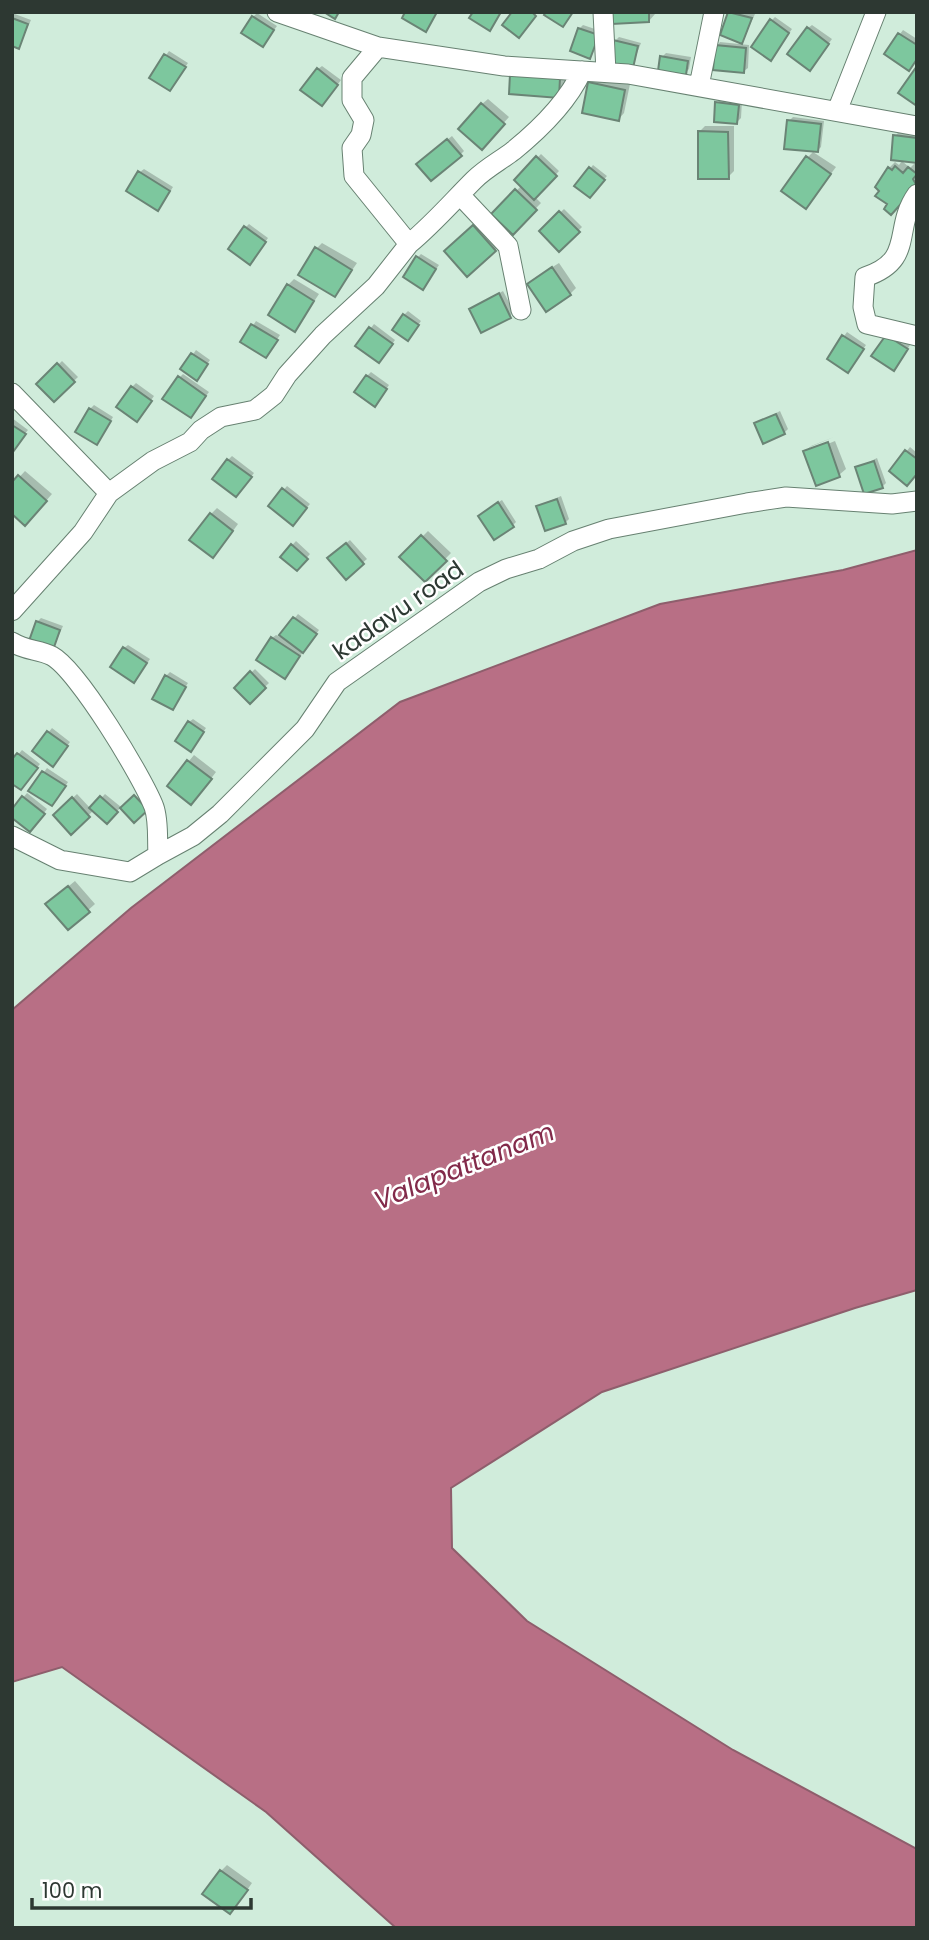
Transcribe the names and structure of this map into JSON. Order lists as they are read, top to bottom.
{
  "streets": {
    "street": ["kadavu road"]
  },
  "water": ["Valapattanam"],
  "scale_bar": "100 m"
}
